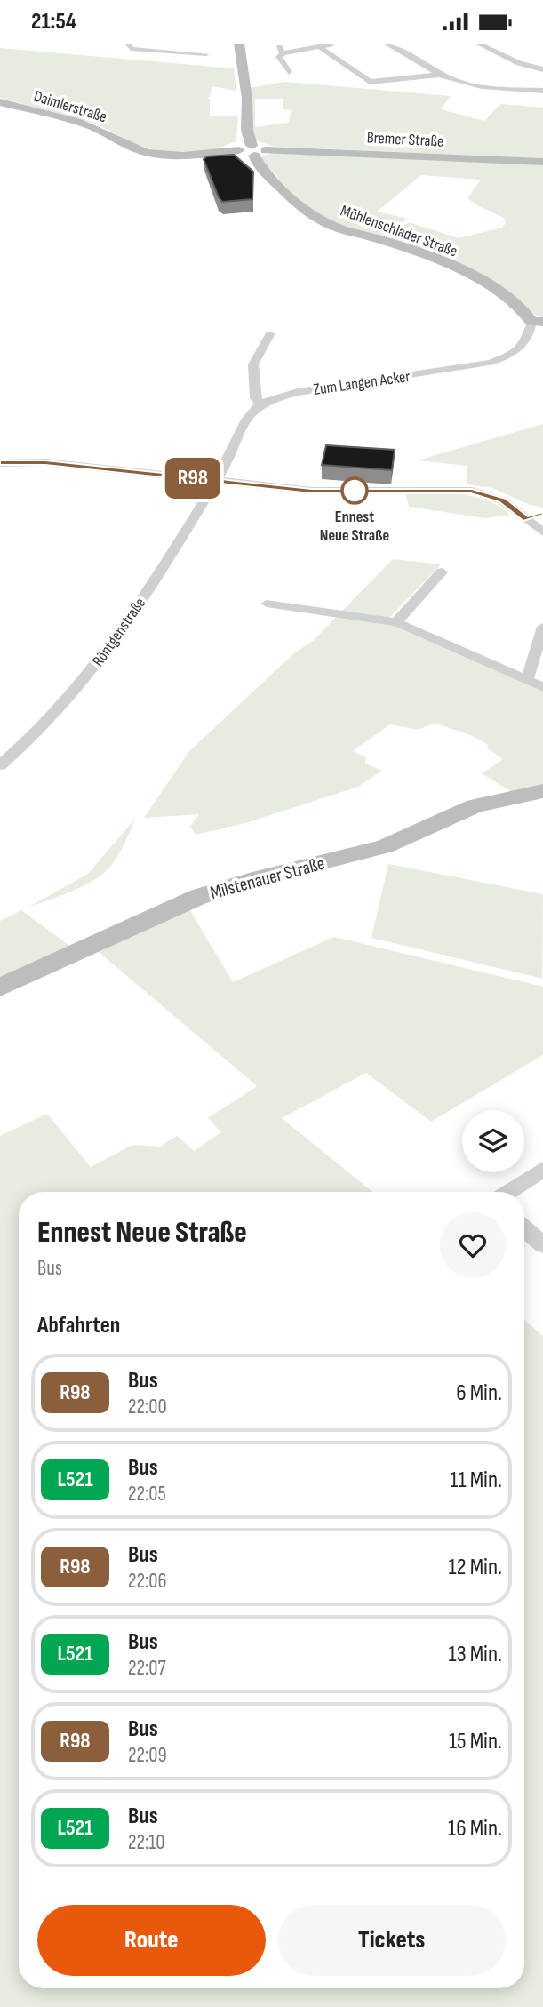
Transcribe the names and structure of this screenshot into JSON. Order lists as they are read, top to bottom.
{
  "streets": {
    "street": [
      "Daimlerstraße",
      "Bremer Straße",
      "Mühlenschlader Straße",
      "Zum Langen Acker",
      "Röntgenstraße",
      "Milstenauer Straße"
    ]
  },
  "crossings": [
    ["Daimlerstraße", "Bremer Straße"],
    ["Daimlerstraße", "Mühlenschlader Straße"],
    ["Bremer Straße", "Mühlenschlader Straße"],
    ["Mühlenschlader Straße", "Zum Langen Acker"]
  ],
  "places": ["Ennest Neue Straße"],
  "lines": ["bus line R98"],
  "page": {
    "status": "21:54",
    "on_map": "R98",
    "heading": [
      ["Ennest Neue Straße", "Bus"],
      "Abfahrten"
    ],
    "list": [
      {
        "mark": "R98",
        "name": "Bus",
        "note": "22:00",
        "value": "6 Min."
      },
      {
        "mark": "L521",
        "name": "Bus",
        "note": "22:05",
        "value": "11 Min."
      },
      {
        "mark": "R98",
        "name": "Bus",
        "note": "22:06",
        "value": "12 Min."
      },
      {
        "mark": "L521",
        "name": "Bus",
        "note": "22:07",
        "value": "13 Min."
      },
      {
        "mark": "R98",
        "name": "Bus",
        "note": "22:09",
        "value": "15 Min."
      },
      {
        "mark": "L521",
        "name": "Bus",
        "note": "22:10",
        "value": "16 Min."
      }
    ],
    "buttons": ["Route", "Tickets"]
  }
}
